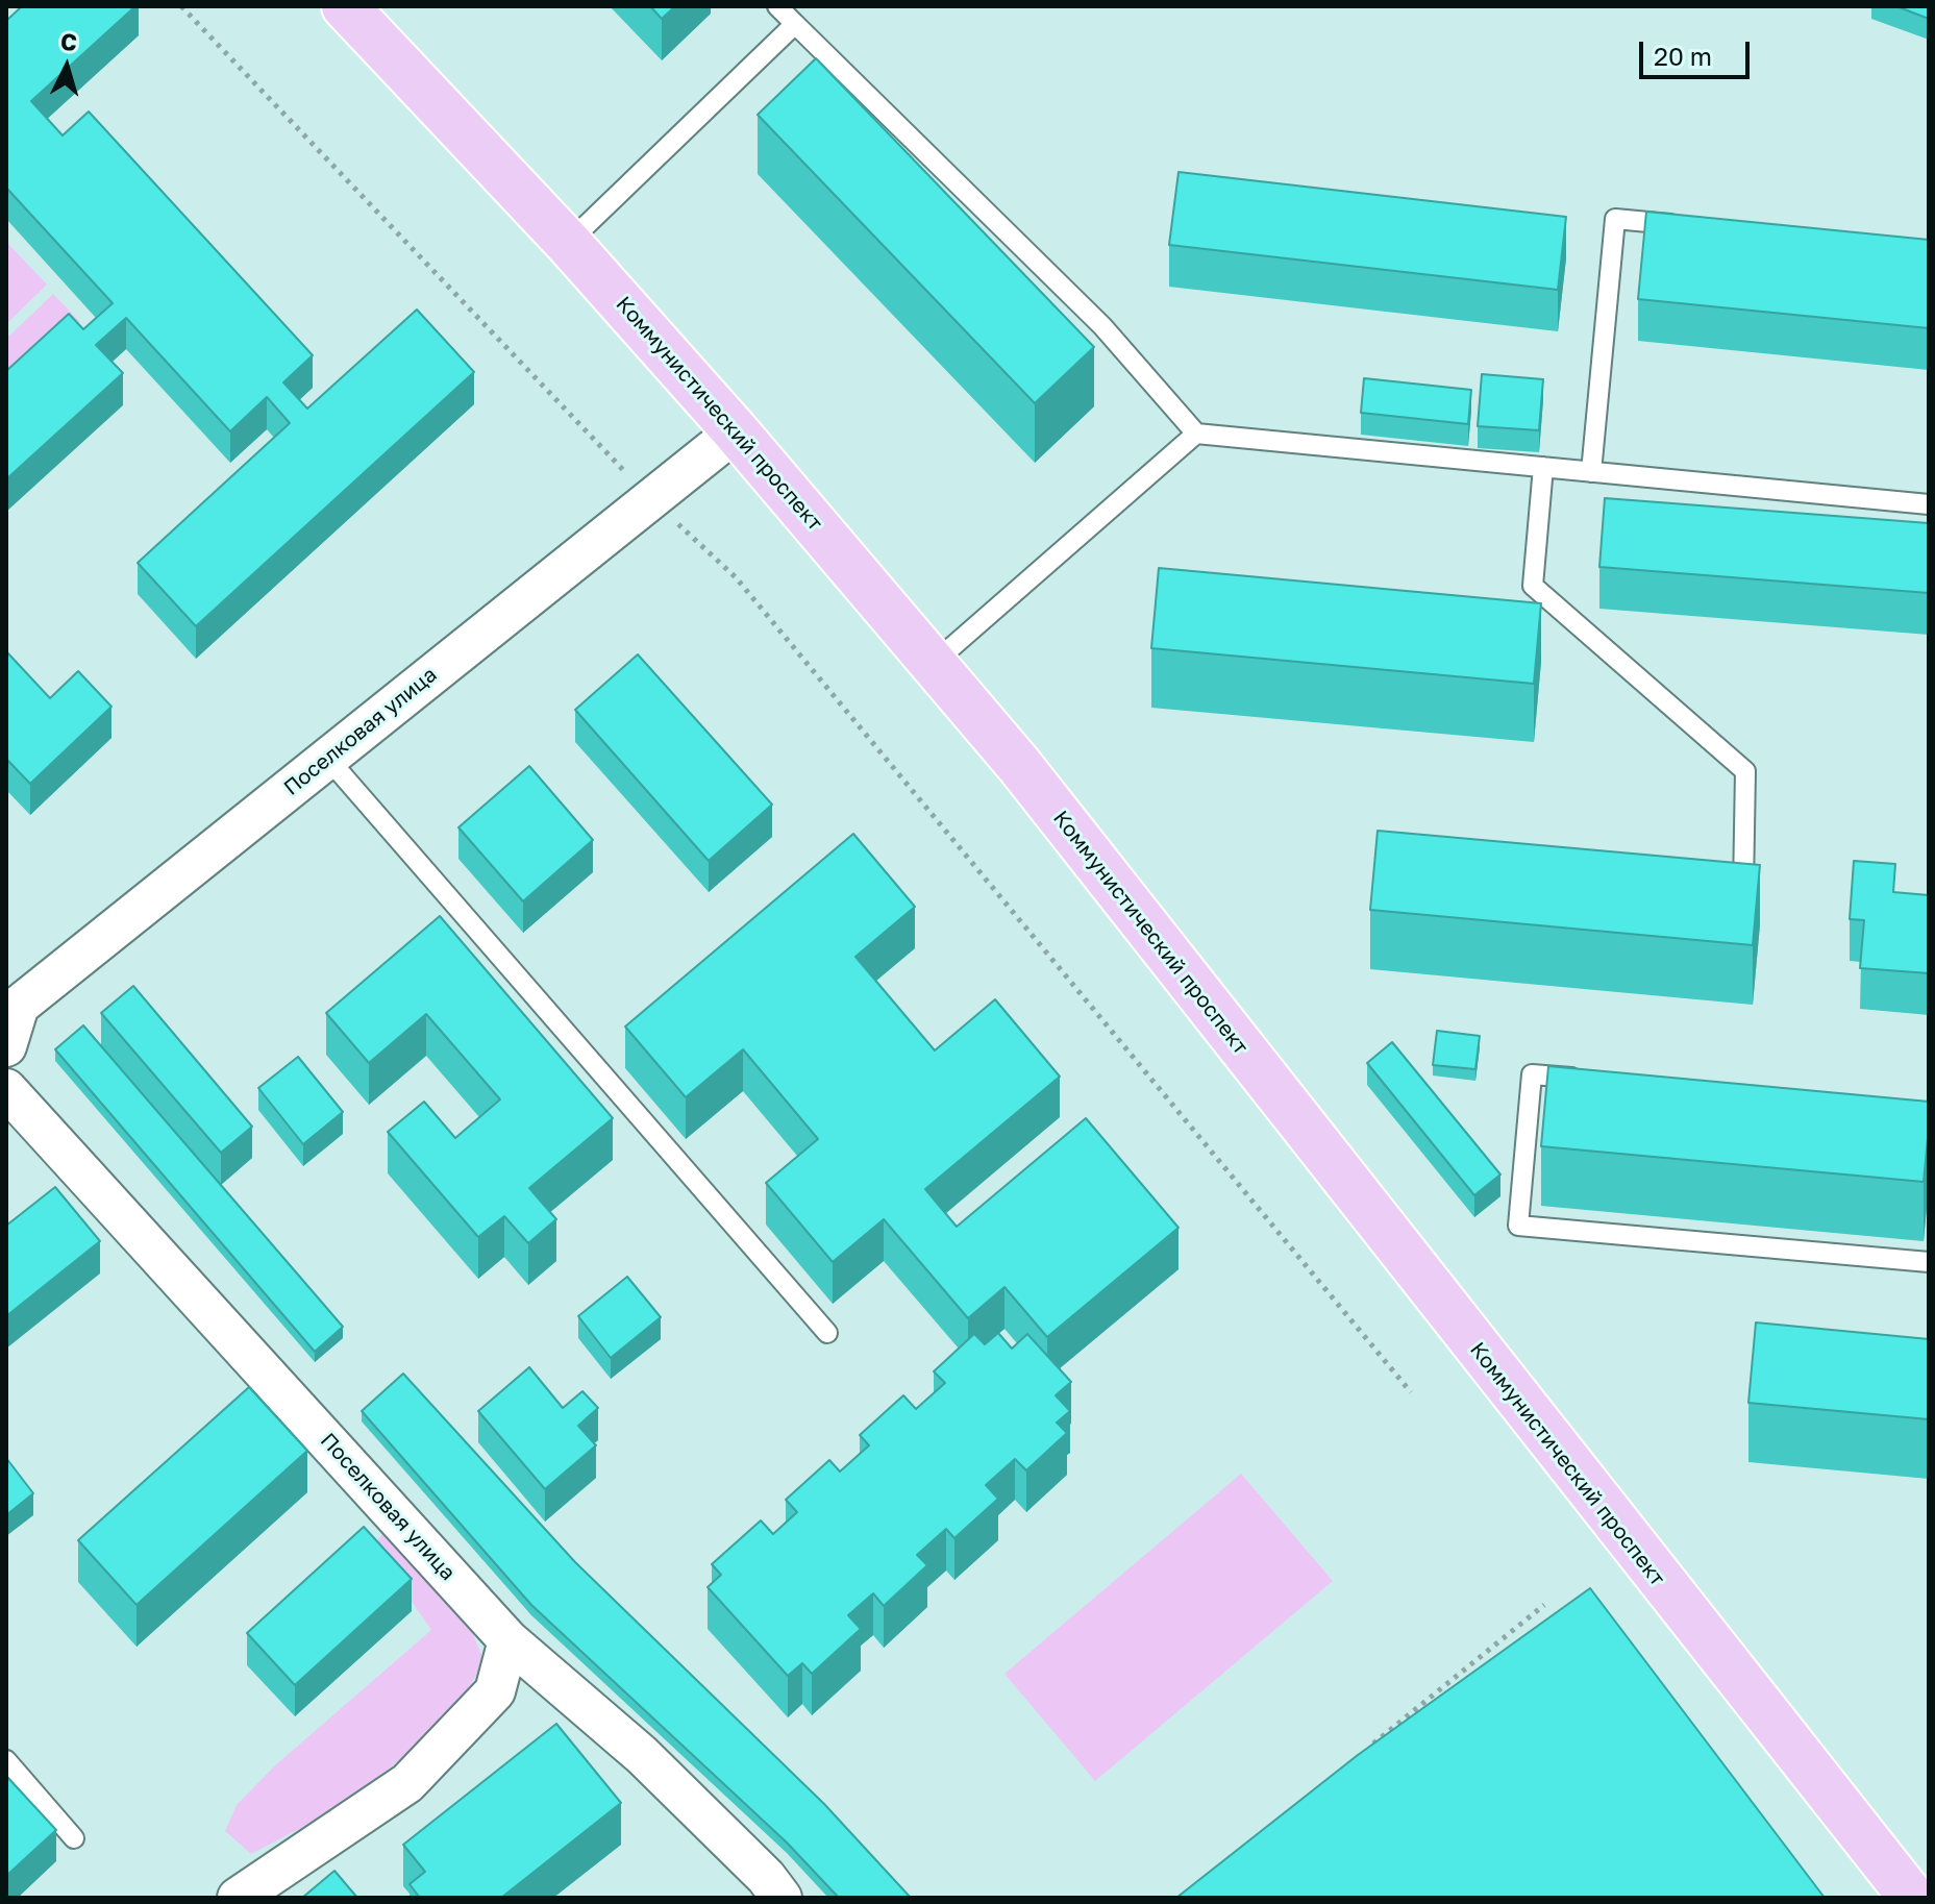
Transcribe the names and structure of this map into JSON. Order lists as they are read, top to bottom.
{
  "streets": {
    "main road": ["Коммунистический проспект"],
    "street": ["Поселковая улица"]
  },
  "crossings": [
    ["Коммунистический проспект", "Поселковая улица"]
  ],
  "scale_bar": "20 m",
  "north": "top"
}
